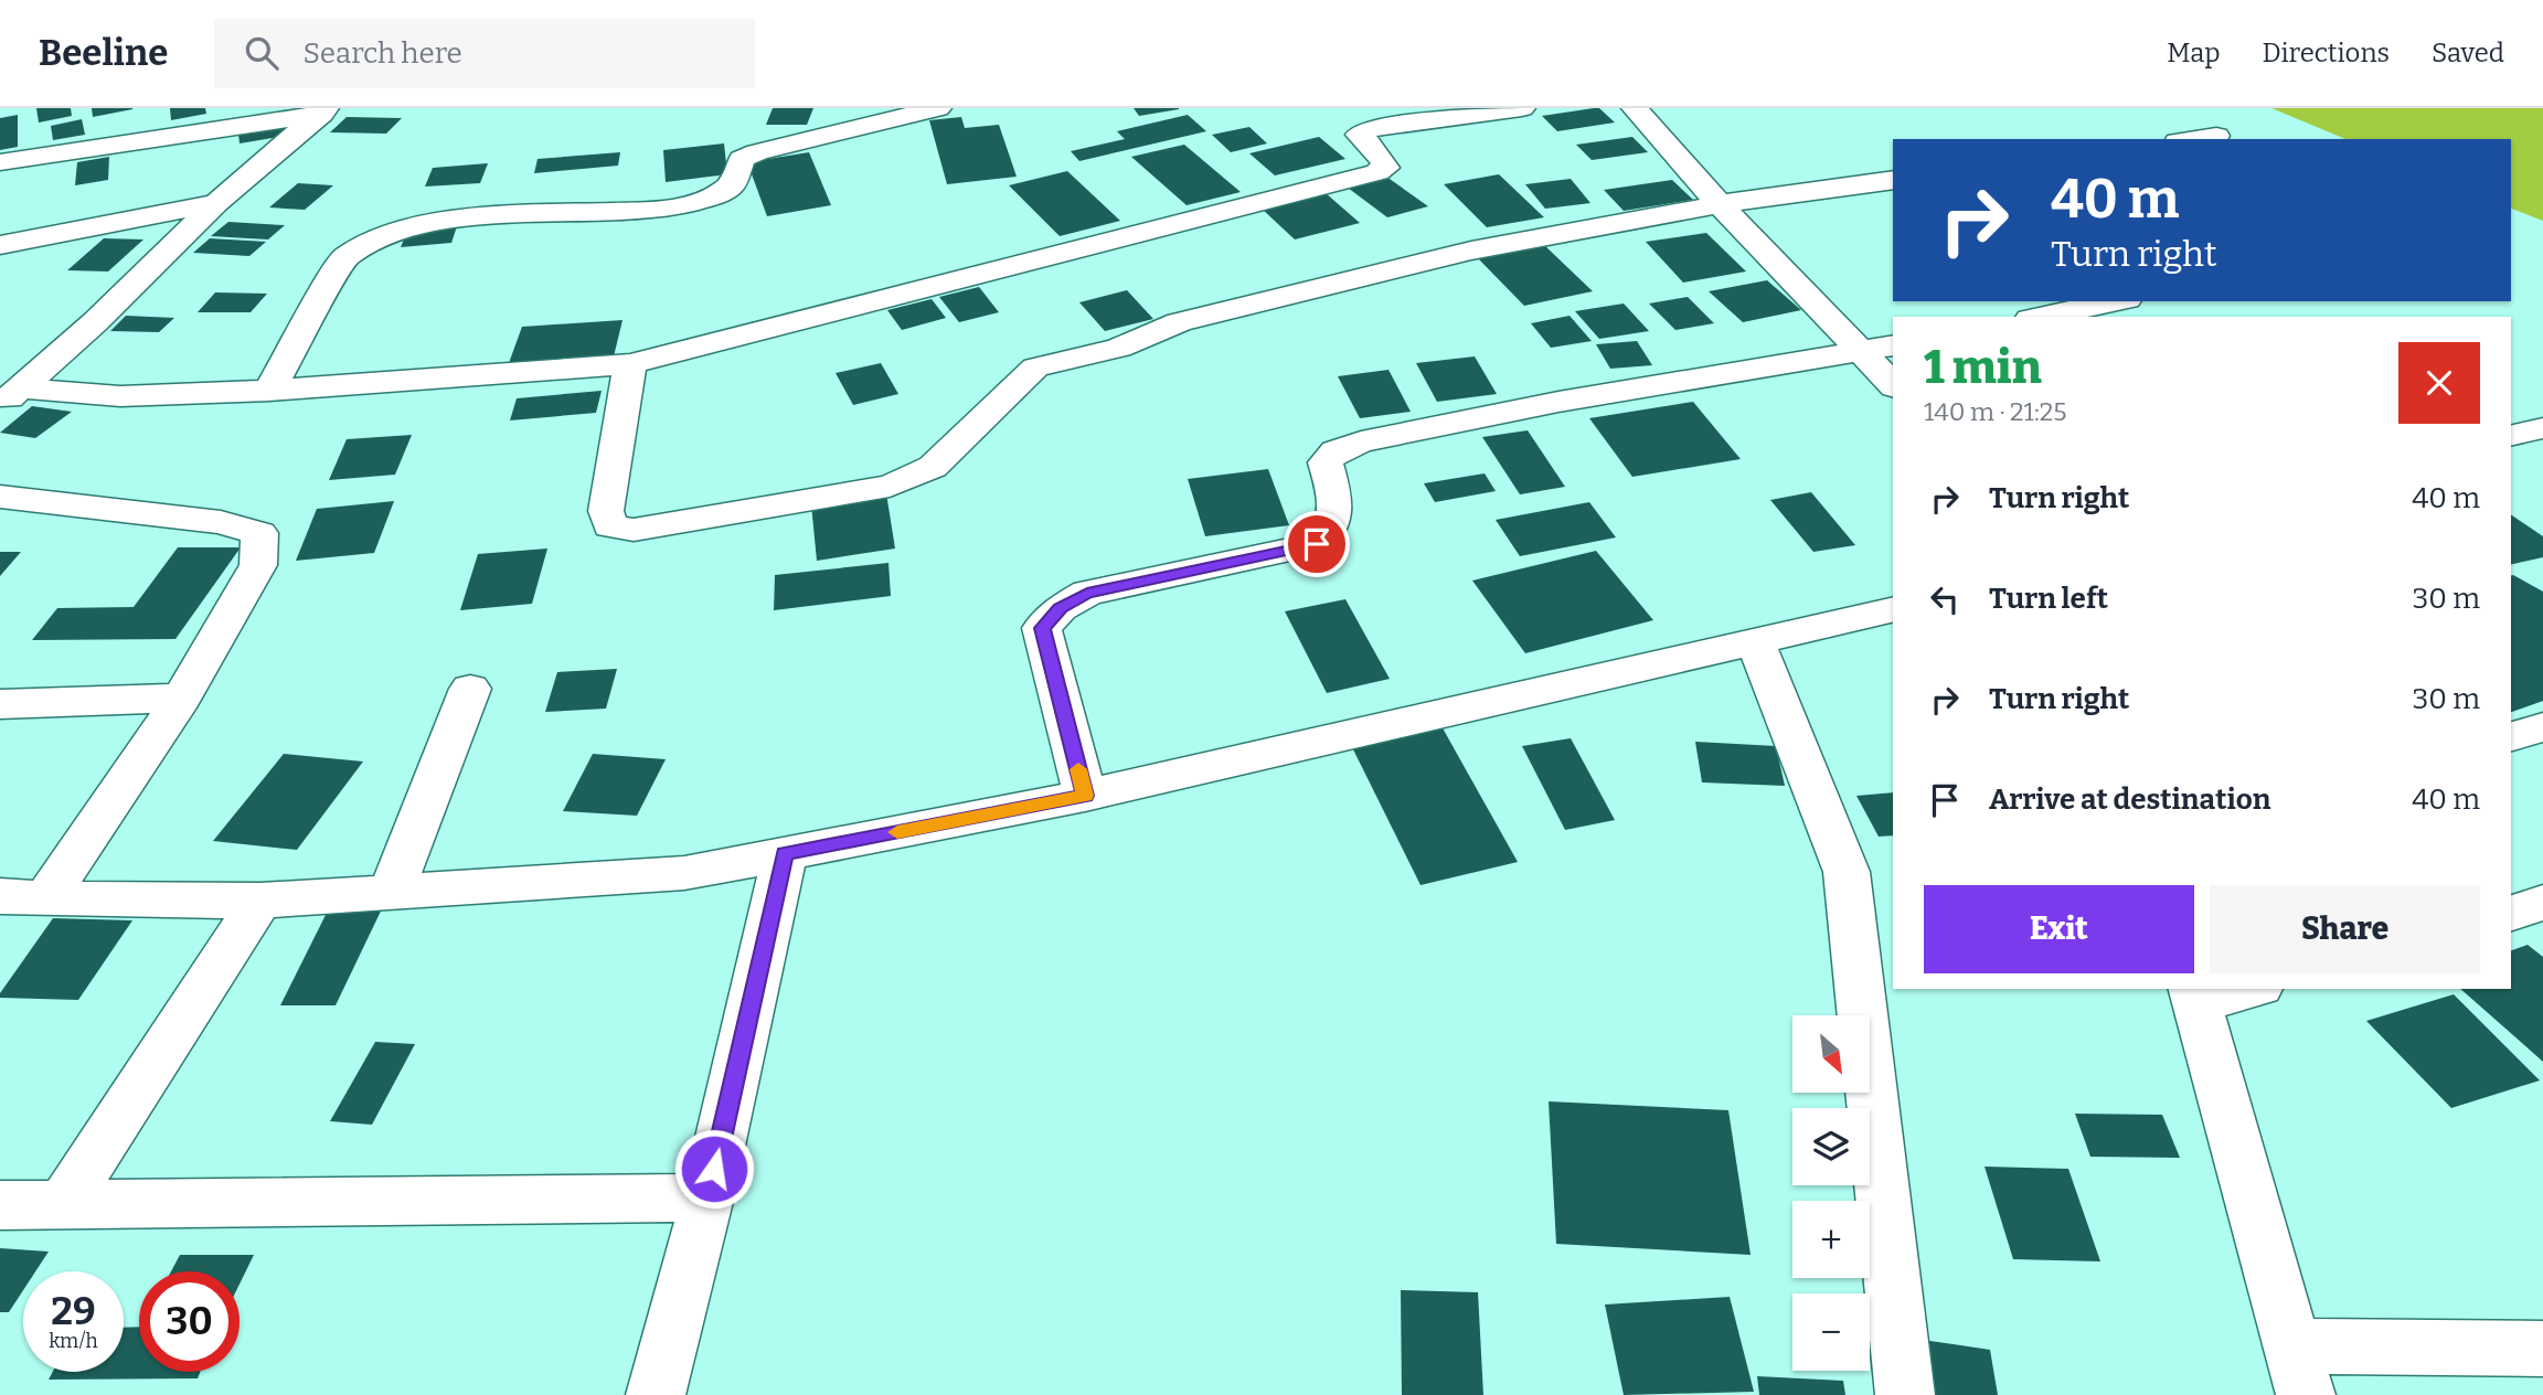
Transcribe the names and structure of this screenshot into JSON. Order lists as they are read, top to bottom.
{
  "north": "bottom right",
  "page": {
    "header": "Beeline",
    "search": "Search here",
    "nav": ["Map", "Directions", "Saved"],
    "turn": ["40 m", "Turn right"],
    "heading": ["1 min", "140 m · 21:25"],
    "list": [
      {
        "name": "Turn right",
        "value": "40 m"
      },
      {
        "name": "Turn left",
        "value": "30 m"
      },
      {
        "name": "Turn right",
        "value": "30 m"
      },
      {
        "name": "Arrive at destination",
        "value": "40 m"
      }
    ],
    "buttons": ["Exit", "Share"],
    "map_buttons": ["+", "−"],
    "speed": "29 km/h",
    "limit": "30"
  }
}
